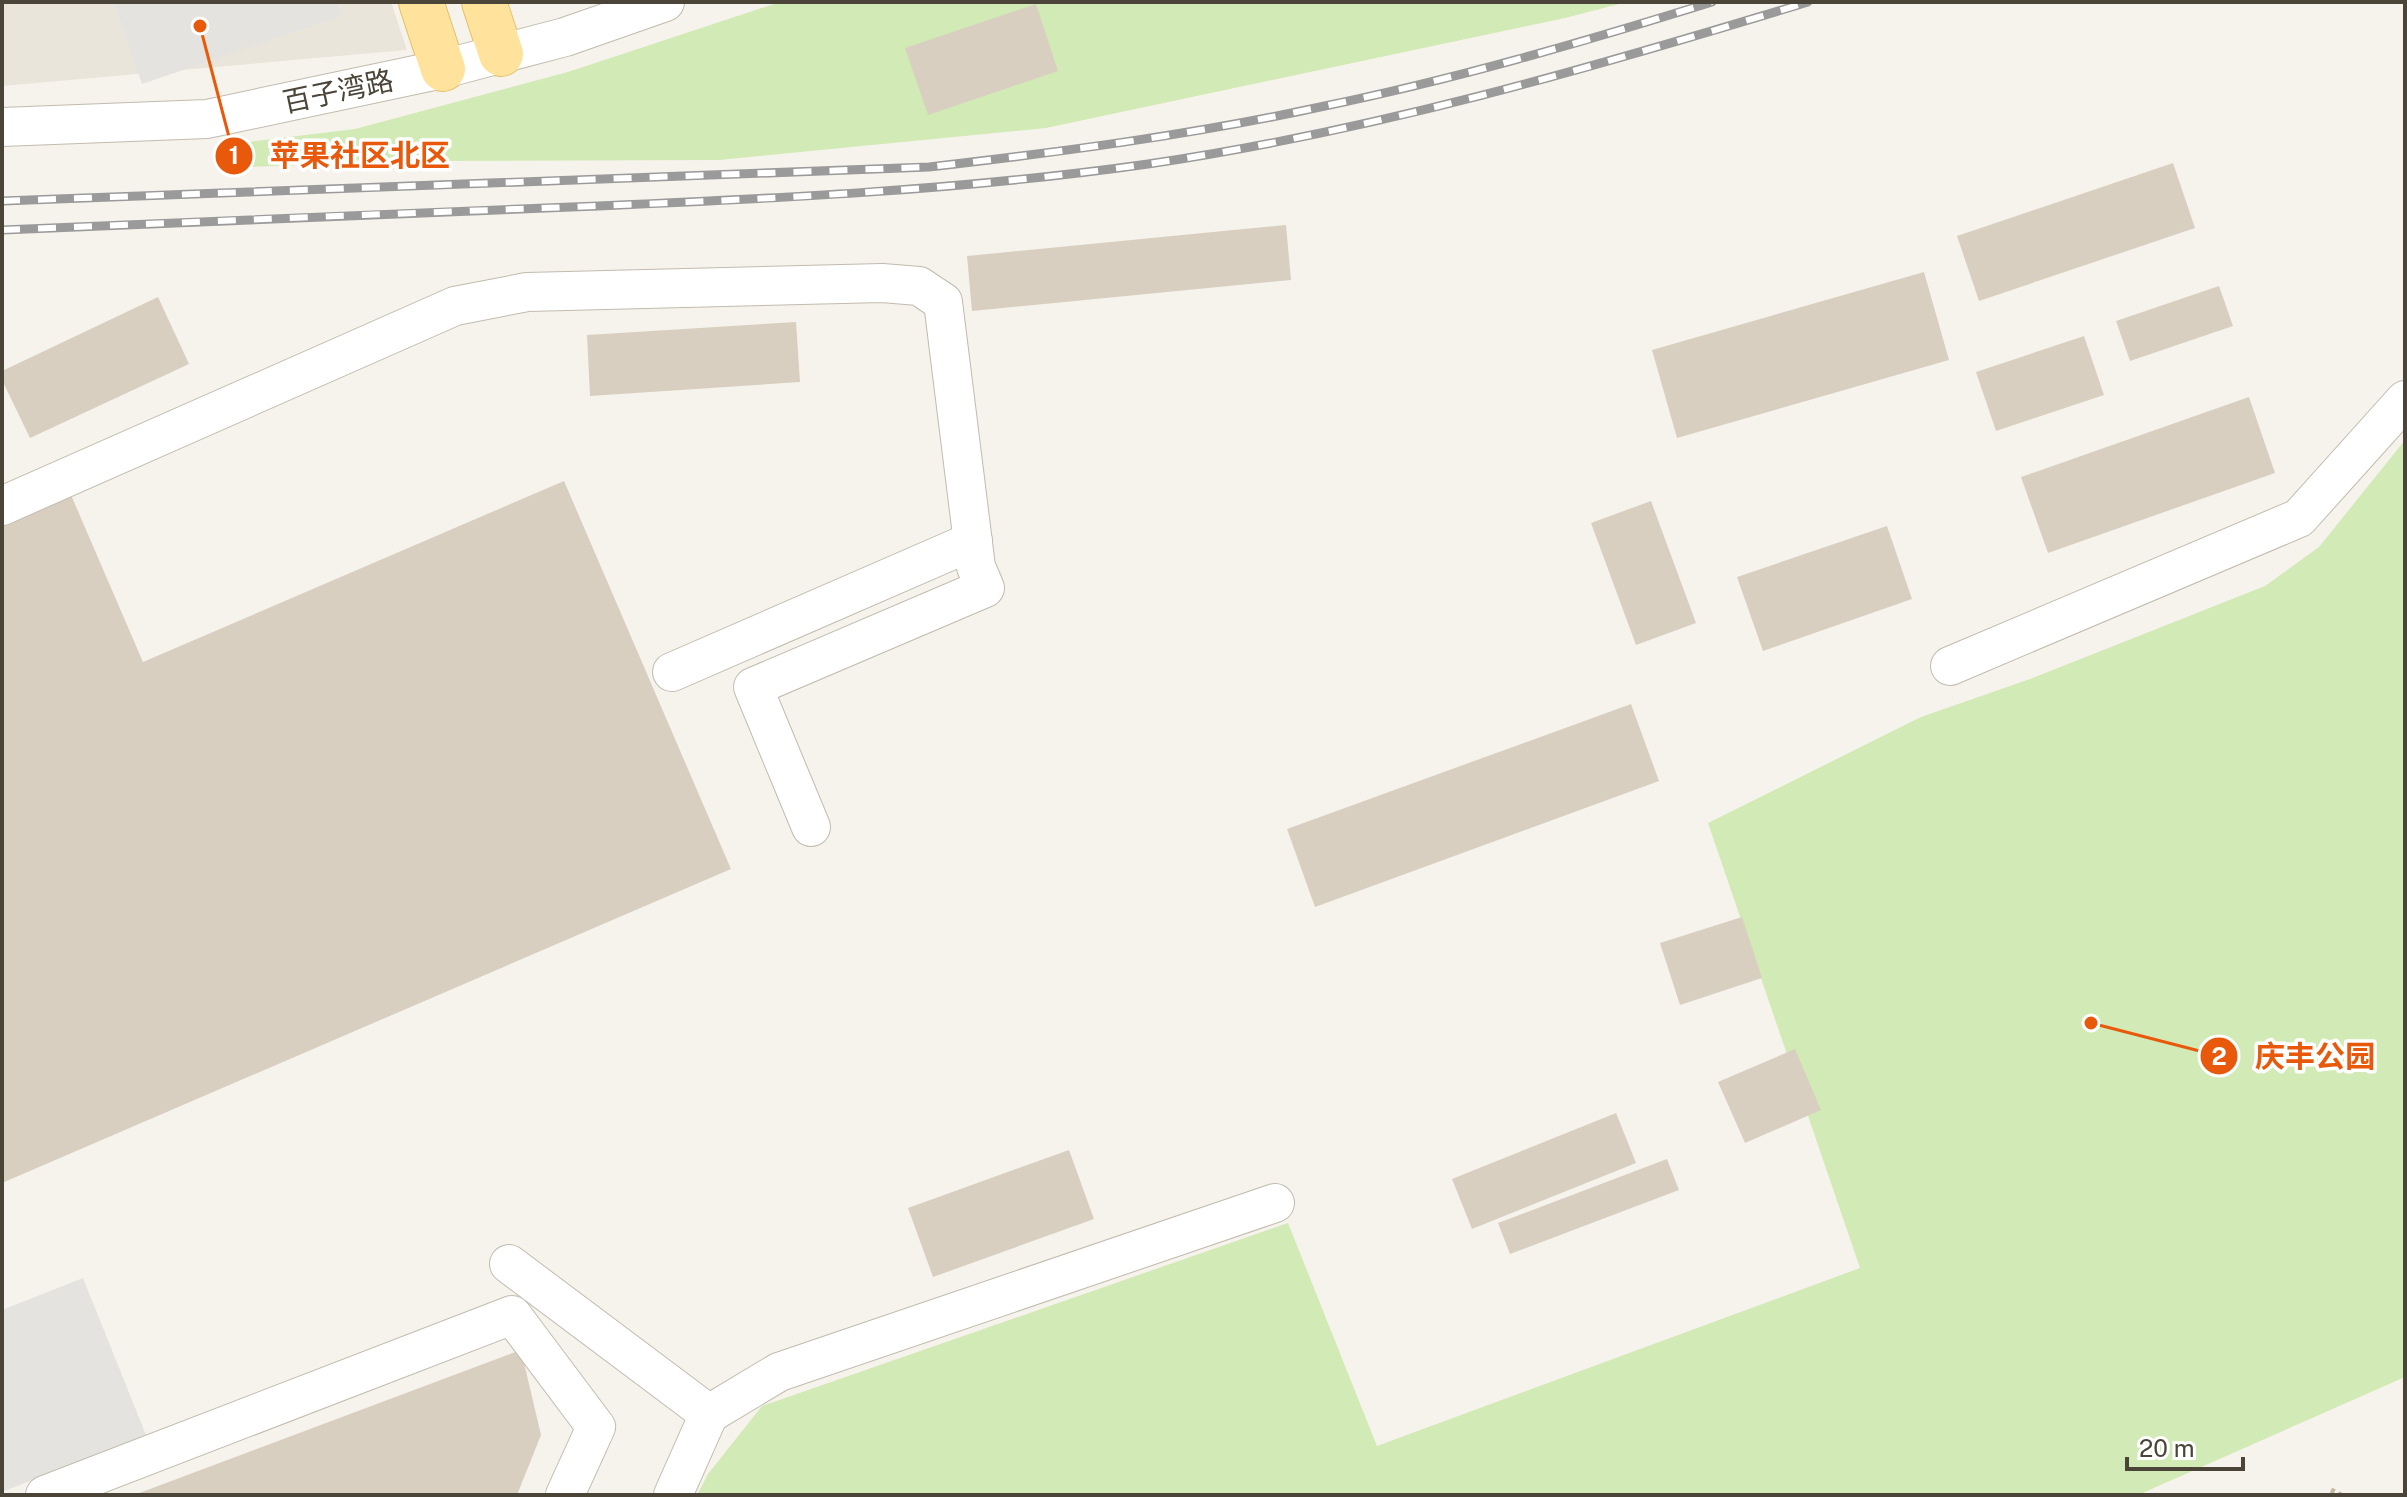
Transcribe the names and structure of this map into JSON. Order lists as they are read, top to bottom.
{
  "streets": {
    "street": ["百子湾路"]
  },
  "places": ["苹果社区北区", "庆丰公园"],
  "scale_bar": "20 m"
}
